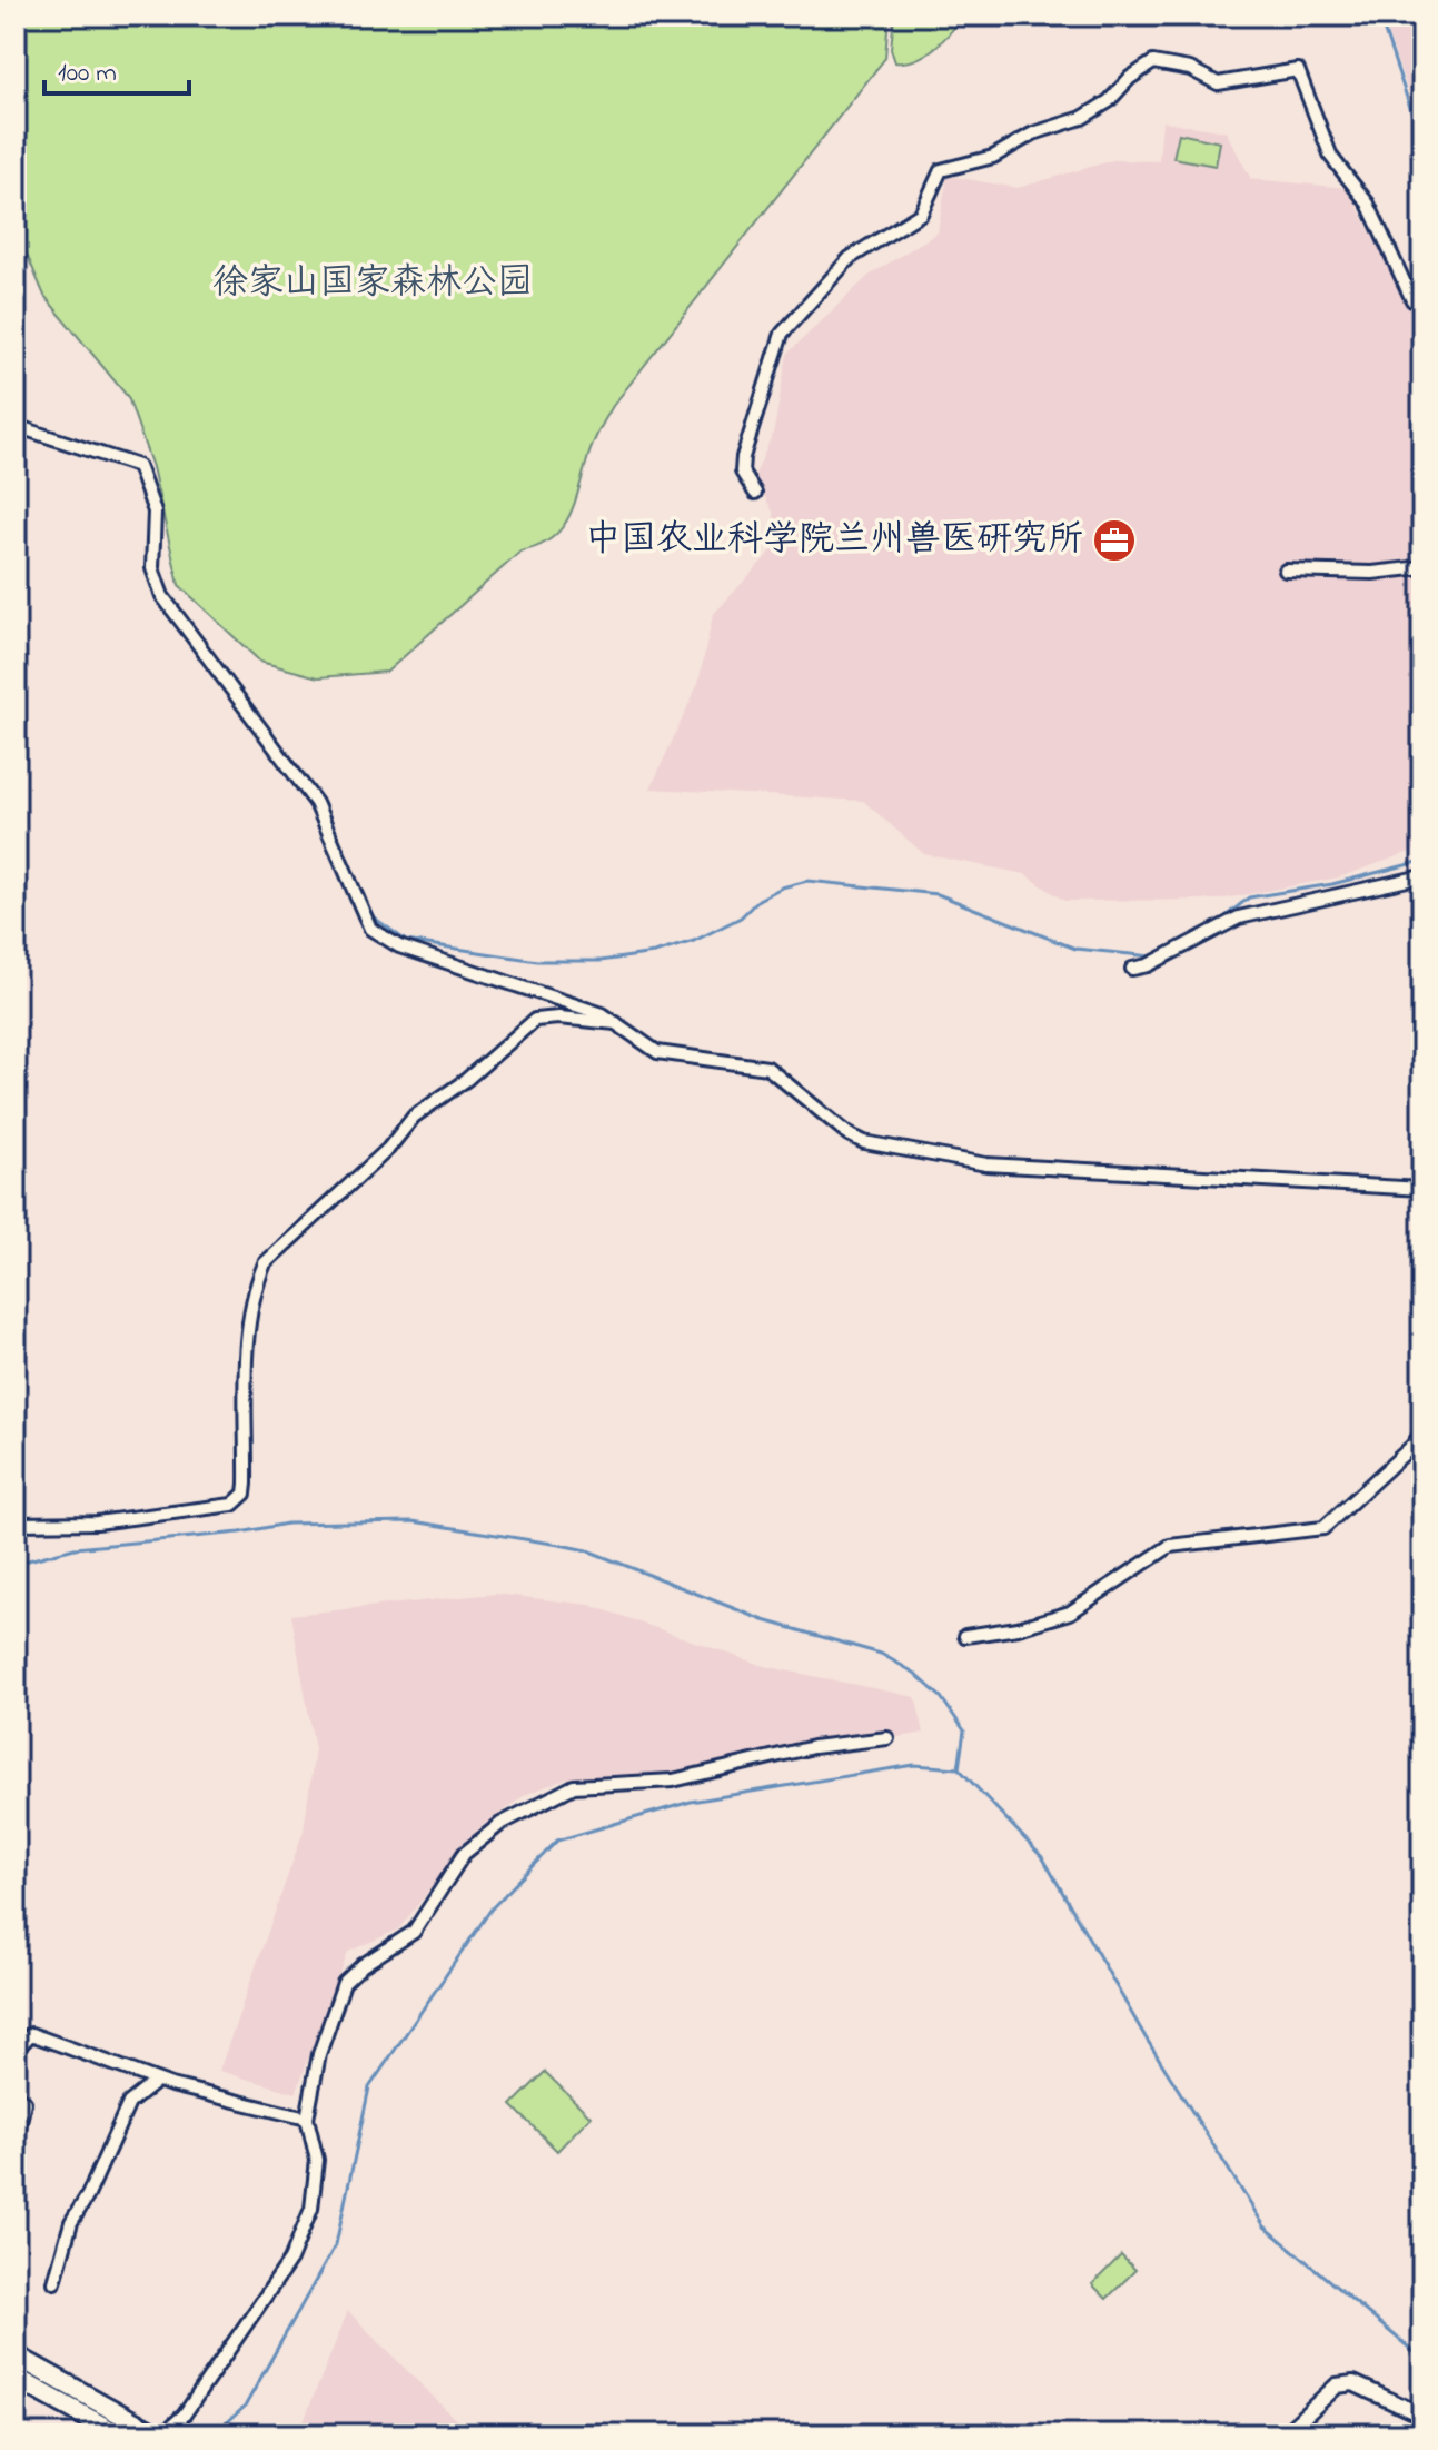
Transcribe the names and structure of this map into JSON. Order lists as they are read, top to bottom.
{
  "parks": ["徐家山国家森林公园"],
  "places": {
    "office": ["中国农业科学院兰州兽医研究所"]
  },
  "scale_bar": "100 m"
}
